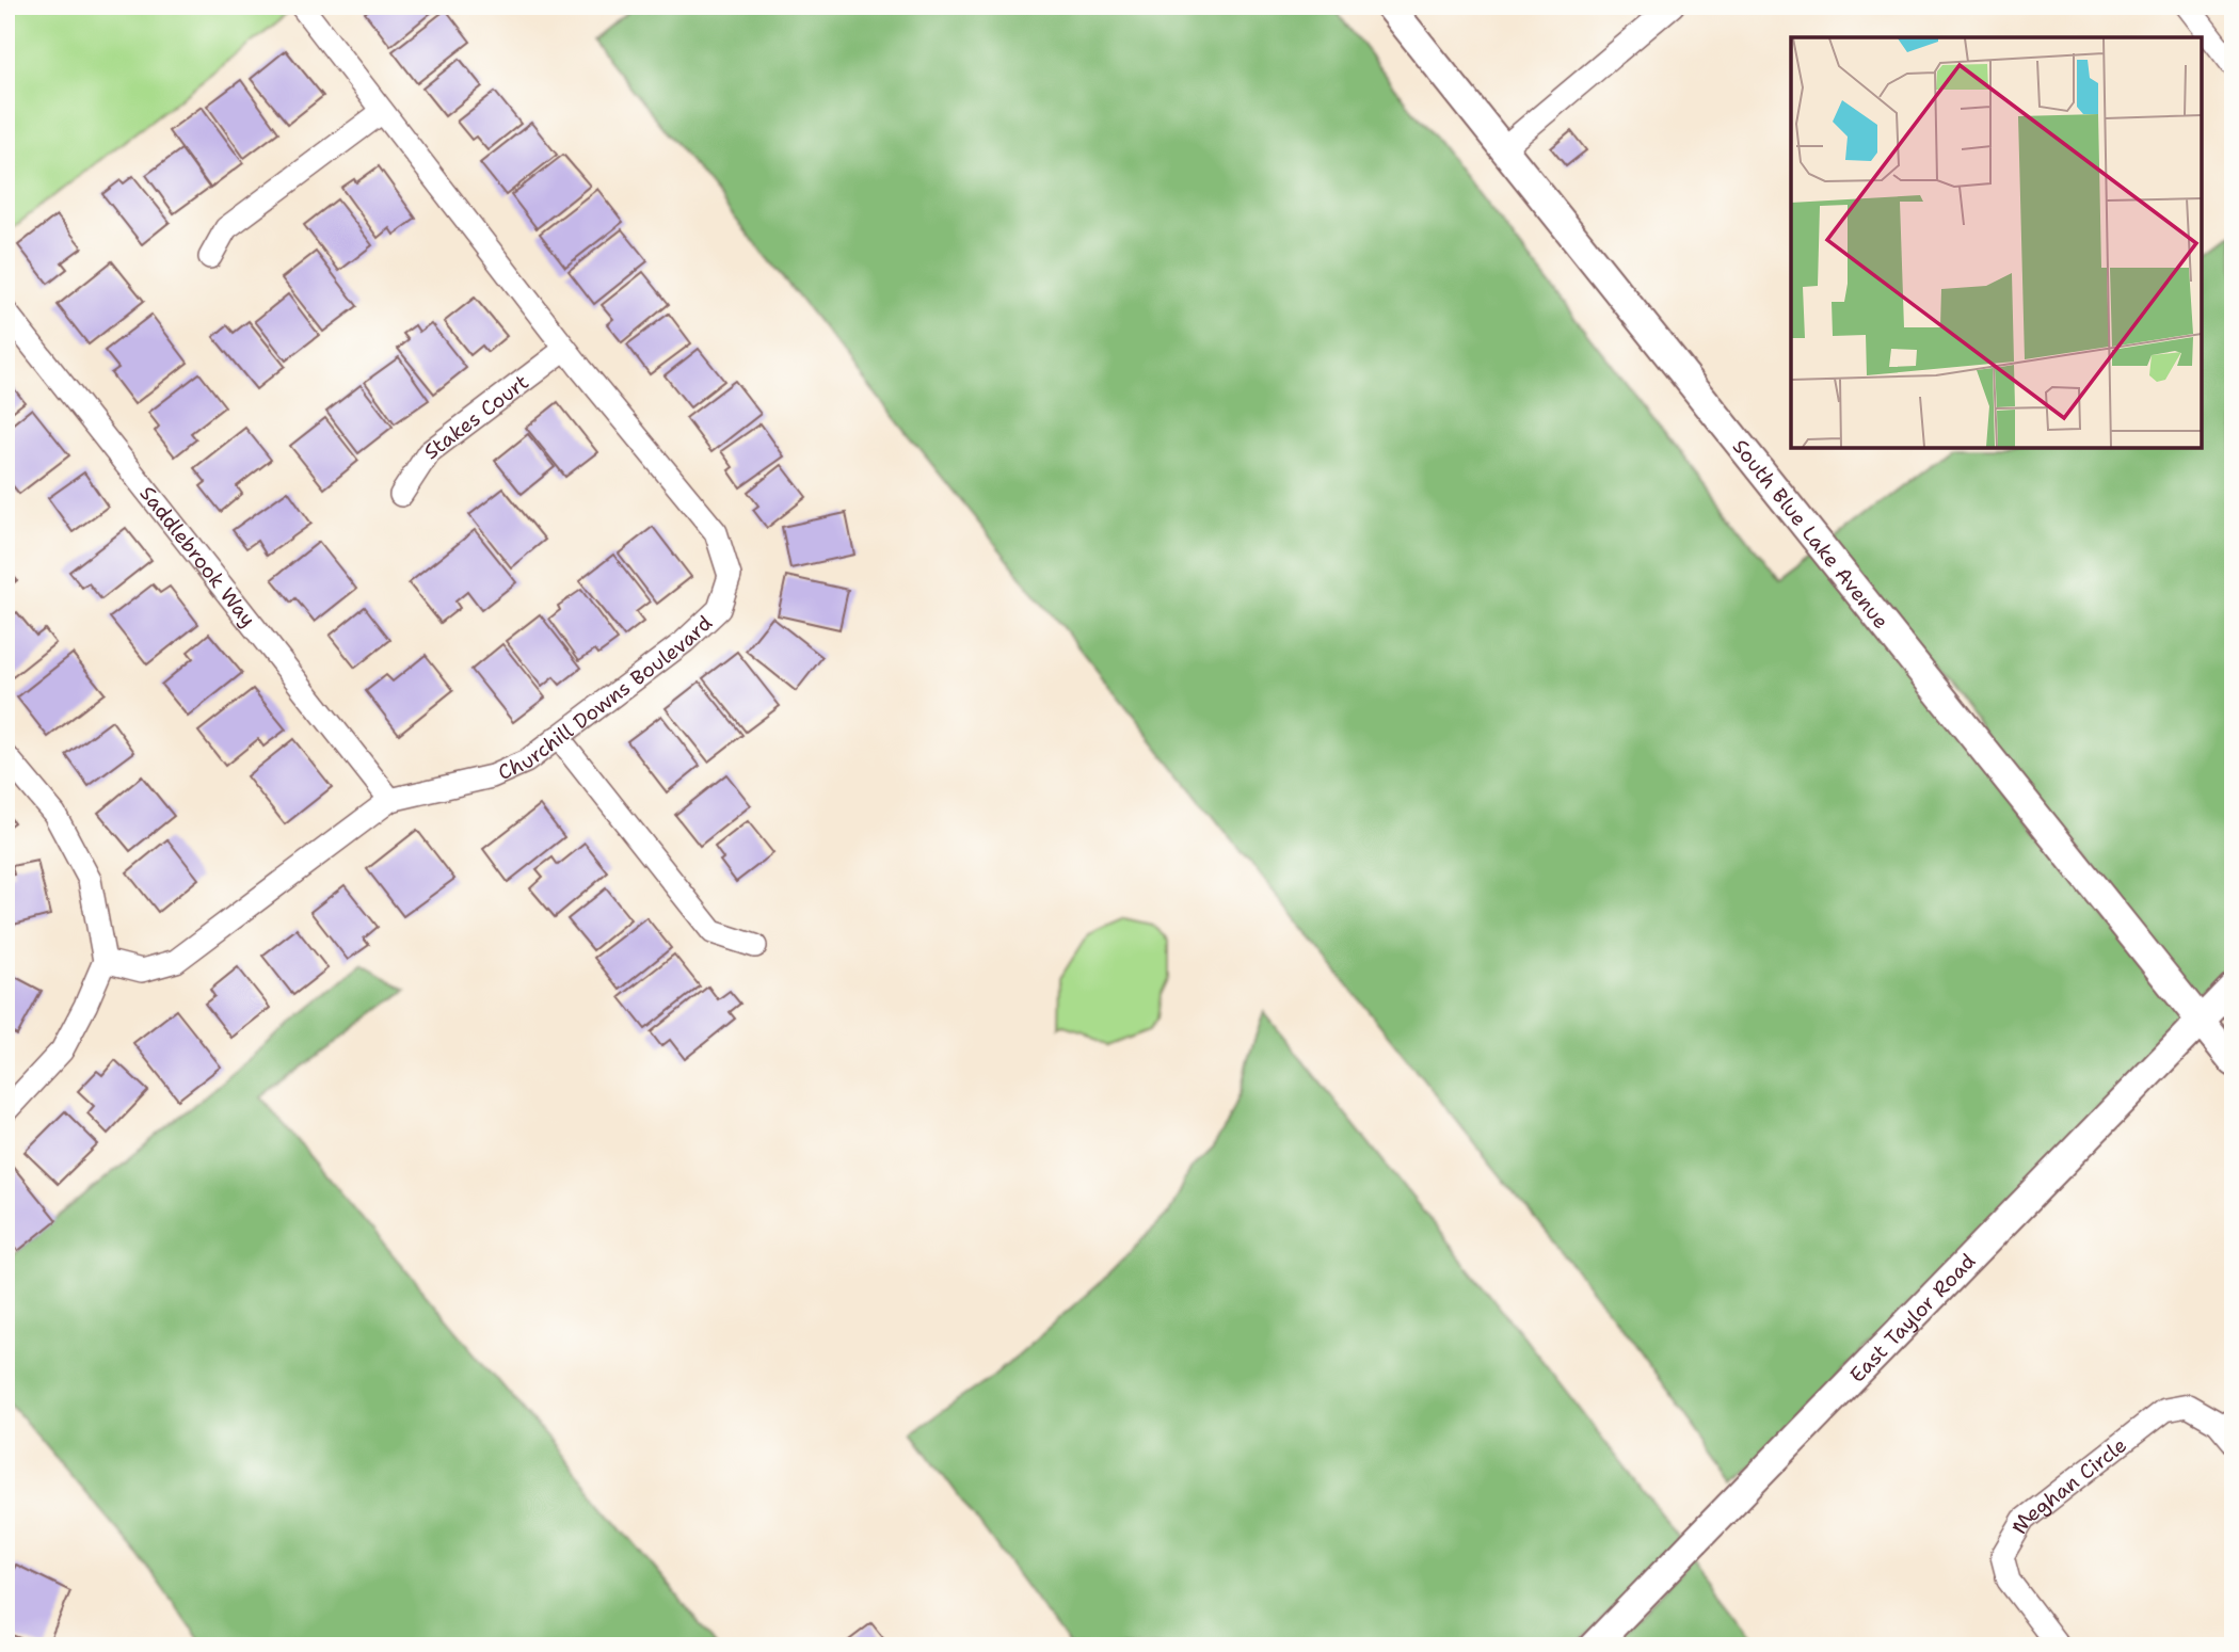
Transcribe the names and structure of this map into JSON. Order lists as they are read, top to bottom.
{
  "streets": {
    "main road": ["South Blue Lake Avenue", "East Taylor Road"],
    "street": [
      "Stakes Court",
      "Saddlebrook Way",
      "Churchill Downs Boulevard",
      "Meghan Circle"
    ]
  },
  "crossings": [
    ["Stakes Court", "Churchill Downs Boulevard"],
    ["South Blue Lake Avenue", "East Taylor Road"],
    ["Saddlebrook Way", "Churchill Downs Boulevard"]
  ]
}
